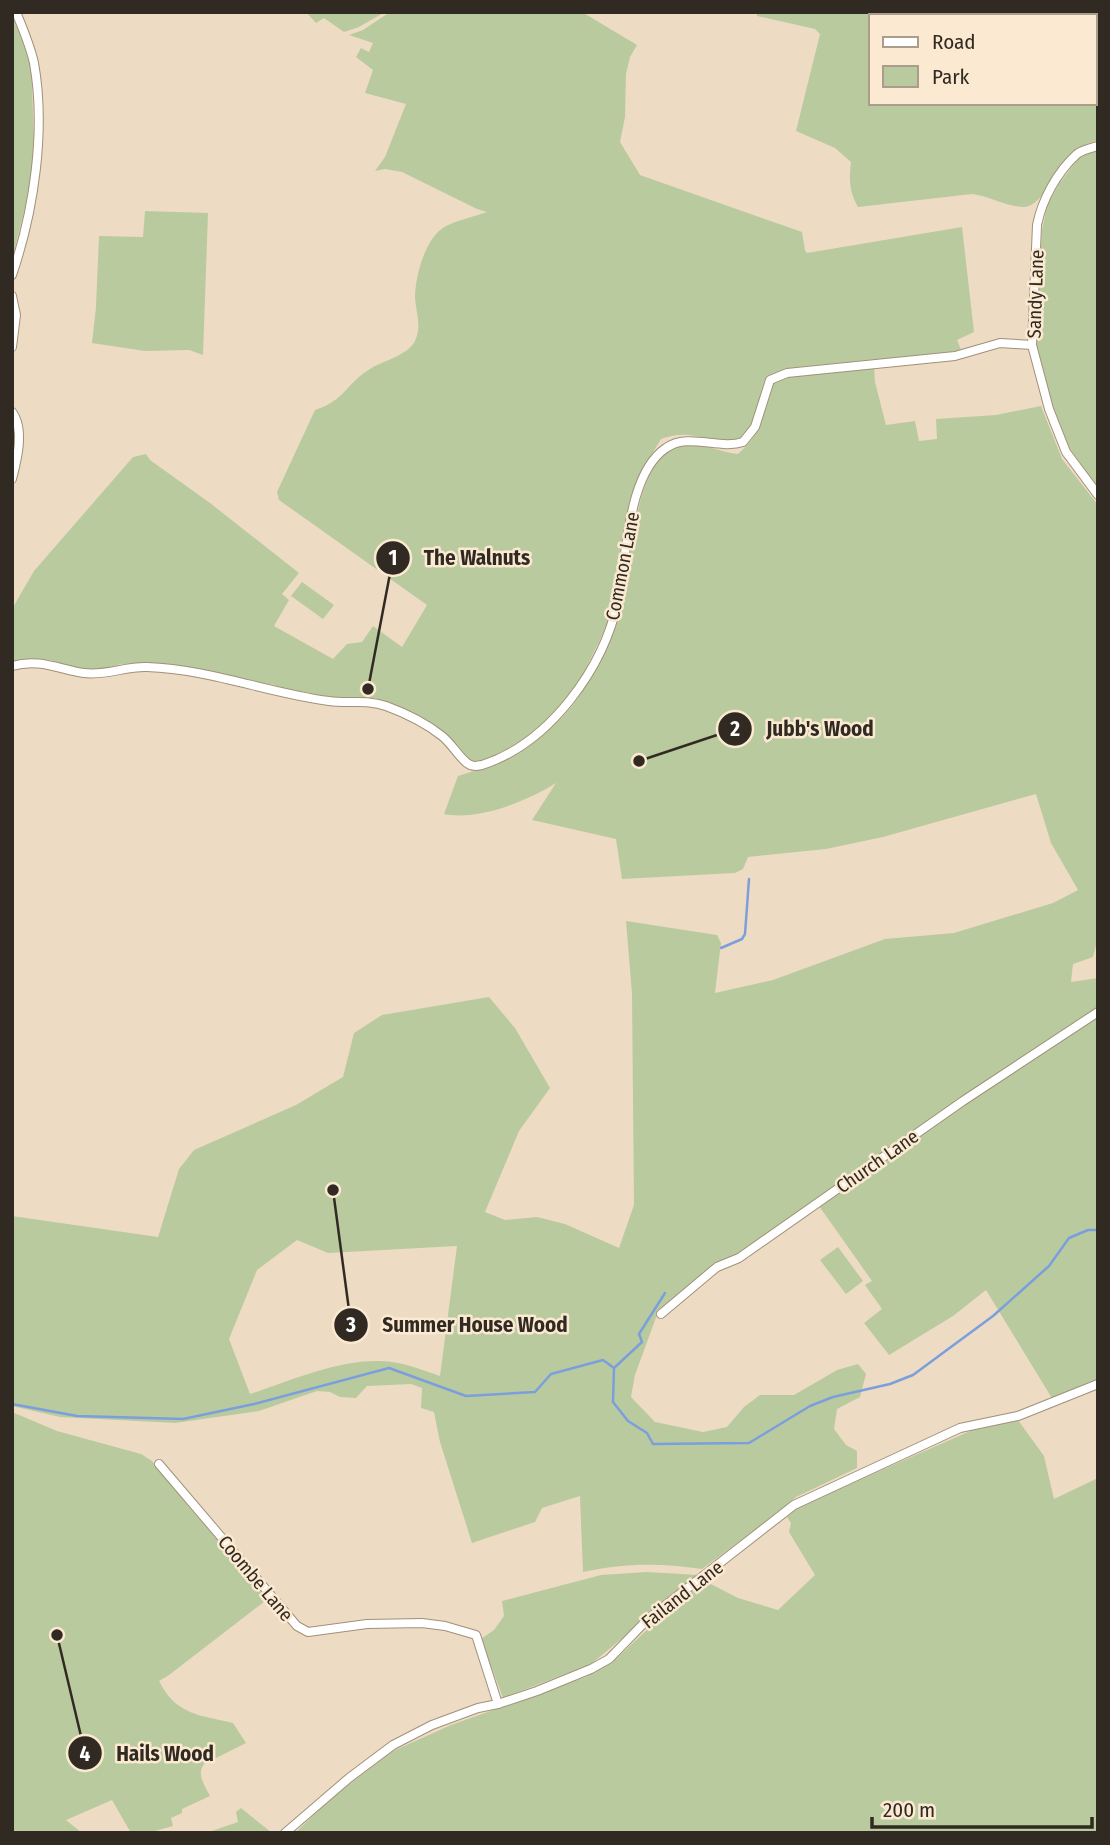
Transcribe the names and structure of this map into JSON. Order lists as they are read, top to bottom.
{
  "streets": {
    "street": [
      "Sandy Lane",
      "Common Lane",
      "Church Lane",
      "Coombe Lane",
      "Failand Lane"
    ]
  },
  "crossings": [
    ["Sandy Lane", "Common Lane"],
    ["Coombe Lane", "Failand Lane"]
  ],
  "places": [
    "The Walnuts",
    "Jubb's Wood",
    "Summer House Wood",
    "Hails Wood"
  ],
  "legend": ["Road", "Park"],
  "scale_bar": "200 m"
}
